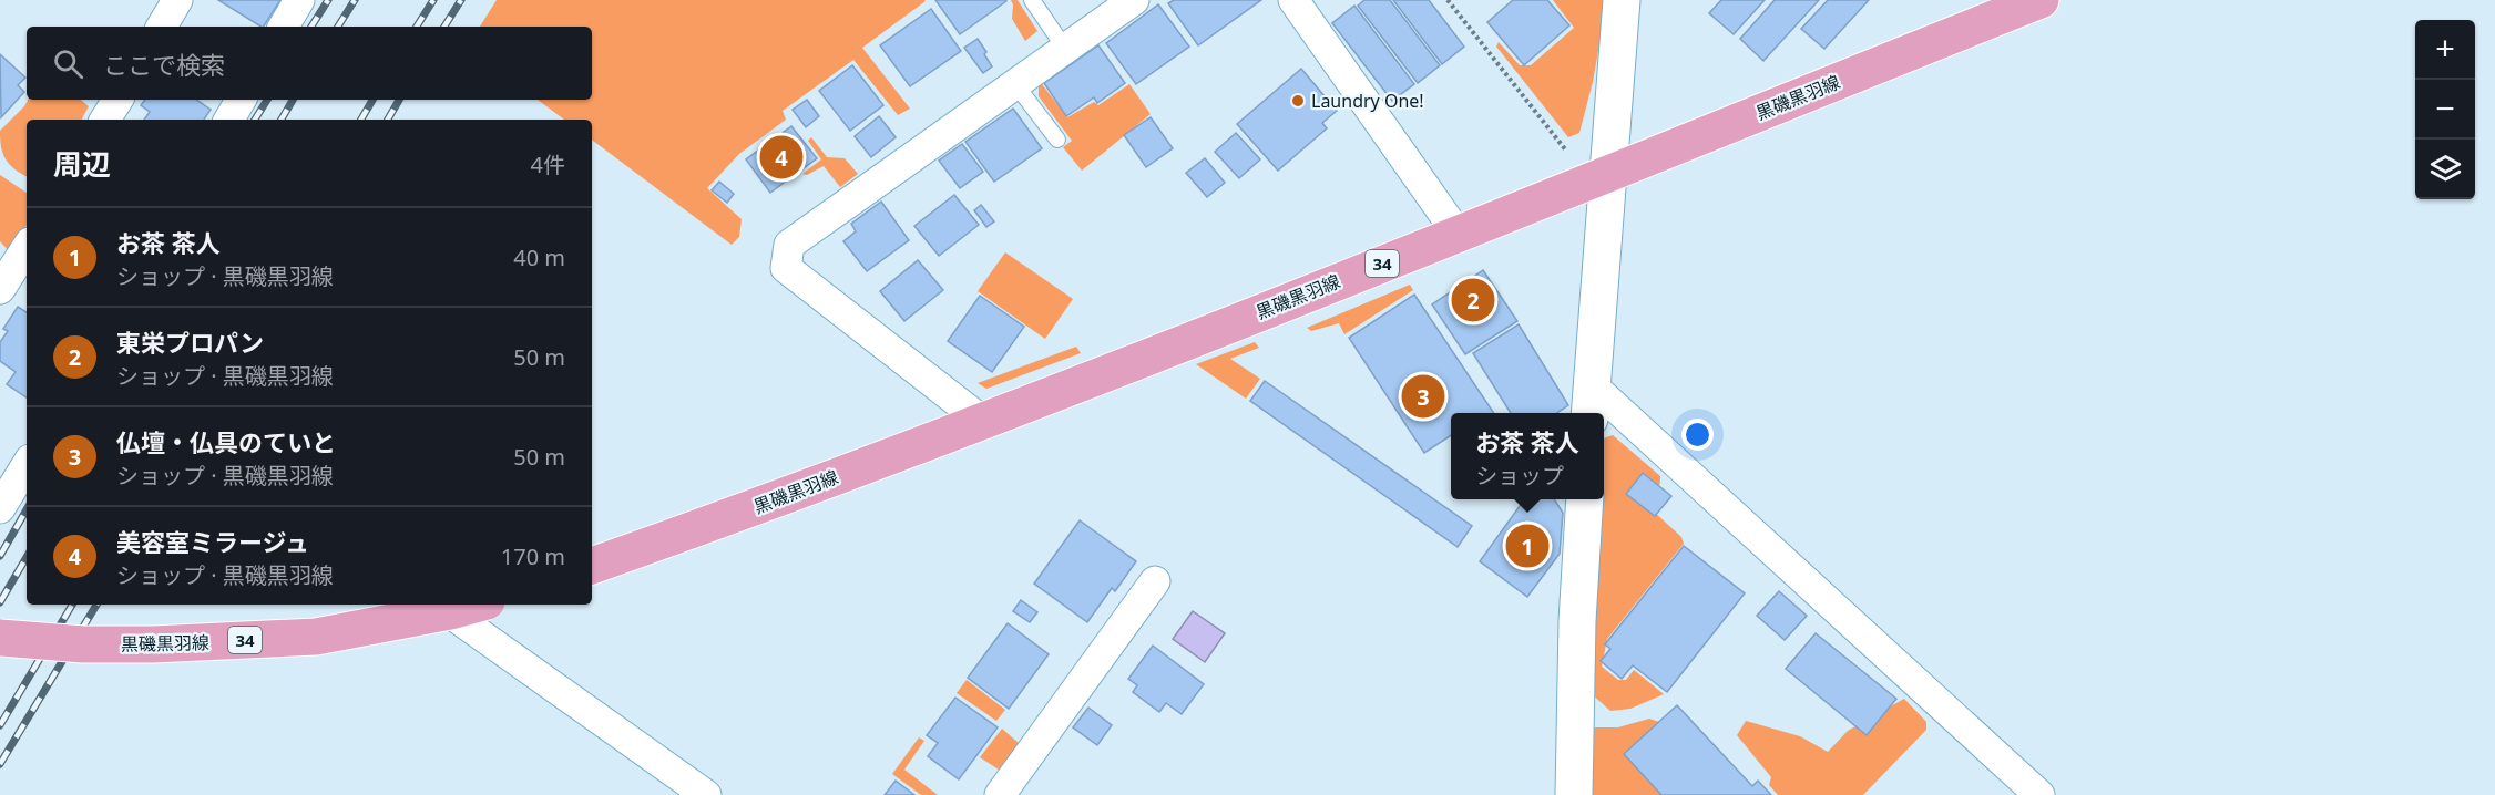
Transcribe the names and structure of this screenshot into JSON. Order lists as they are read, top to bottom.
{
  "streets": {
    "main road": ["黒磯黒羽線", "34"]
  },
  "places": ["Laundry One!"],
  "page": {
    "map_buttons": ["+", "−"],
    "search": "ここで検索",
    "heading": ["周辺", "4件"],
    "pins": [
      "4",
      "2",
      "3",
      "1"
    ],
    "list": [
      {
        "mark": "1",
        "name": "お茶 茶人",
        "note": "ショップ · 黒磯黒羽線",
        "value": "40 m"
      },
      {
        "mark": "2",
        "name": "東栄プロパン",
        "note": "ショップ · 黒磯黒羽線",
        "value": "50 m"
      },
      {
        "mark": "3",
        "name": "仏壇・仏具のていと",
        "note": "ショップ · 黒磯黒羽線",
        "value": "50 m"
      },
      {
        "mark": "4",
        "name": "美容室ミラージュ",
        "note": "ショップ · 黒磯黒羽線",
        "value": "170 m"
      }
    ],
    "popup": ["お茶 茶人", "ショップ"]
  }
}
